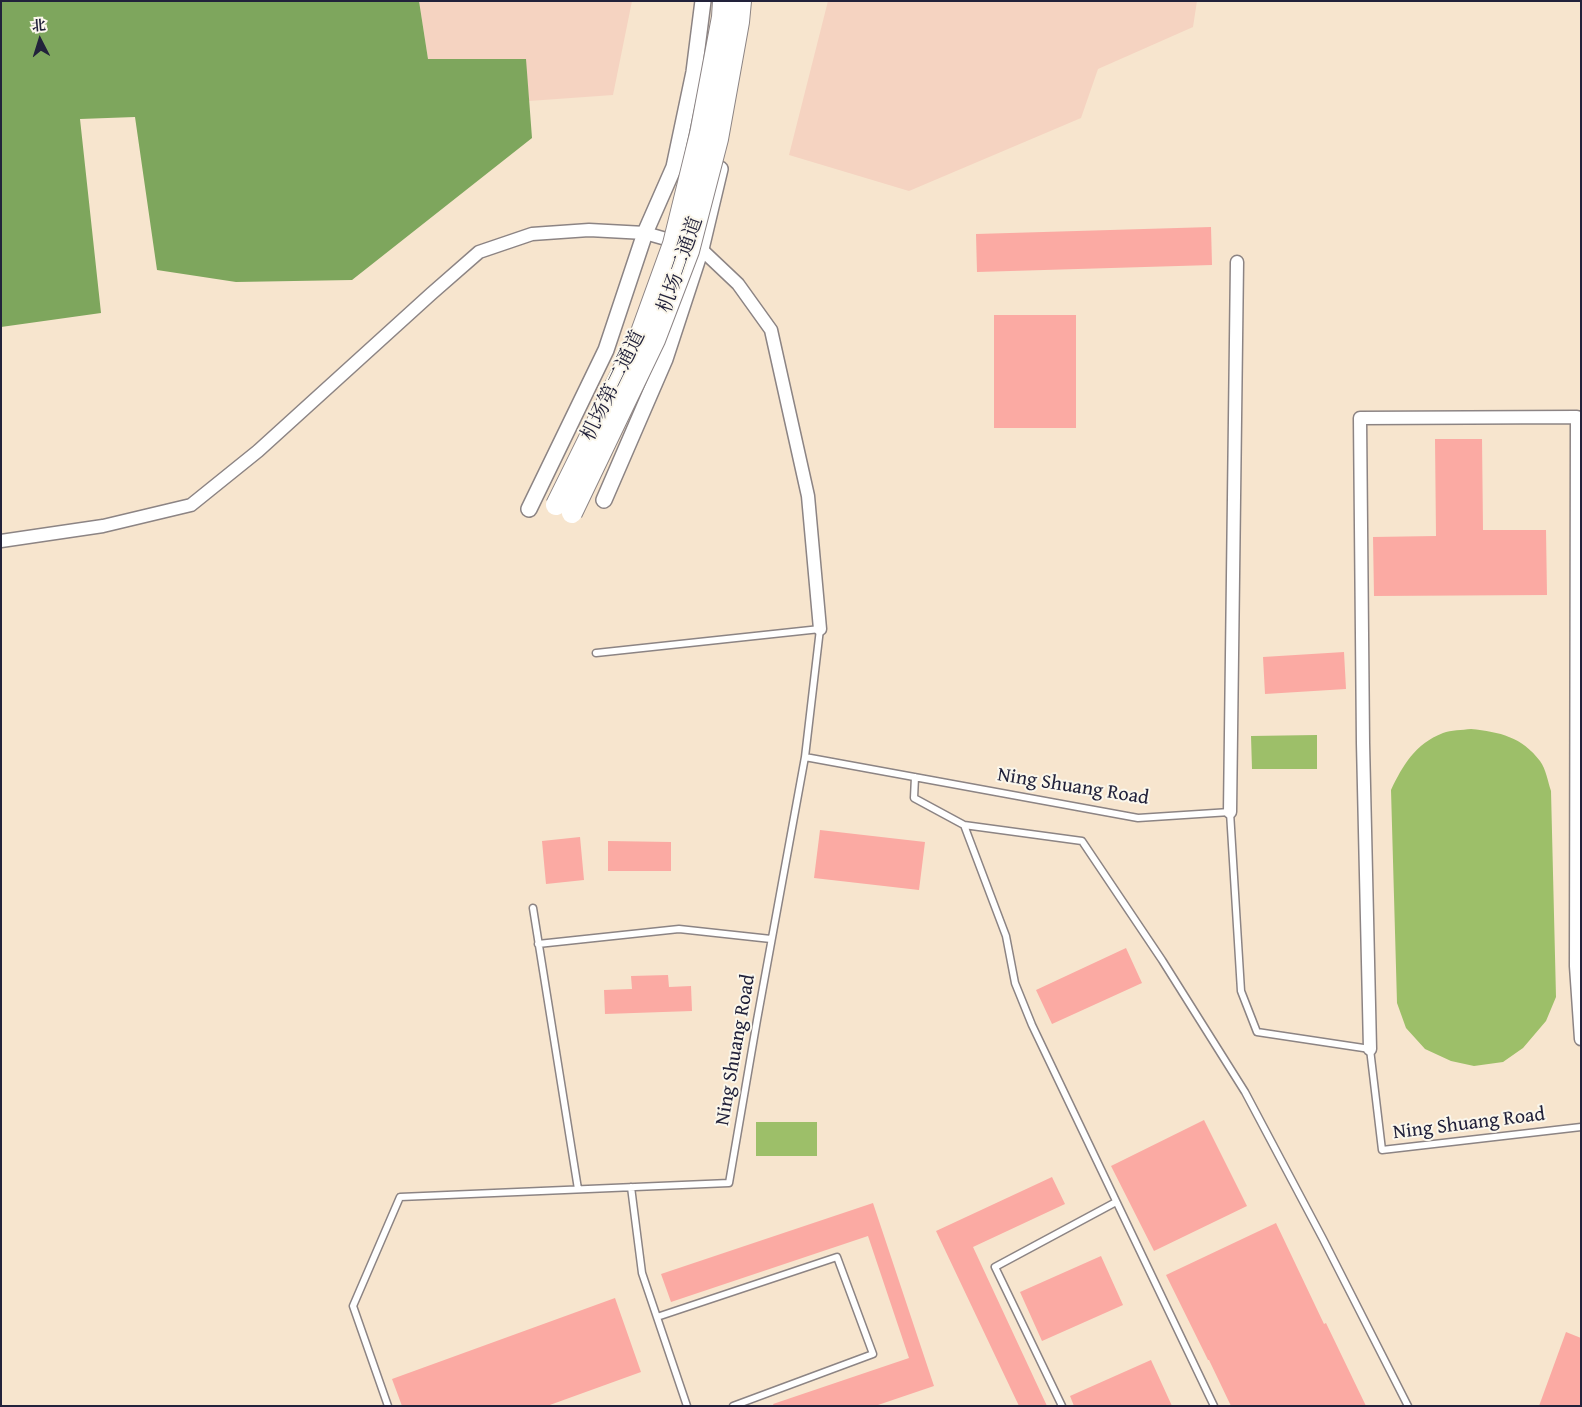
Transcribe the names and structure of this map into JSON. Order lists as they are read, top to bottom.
{
  "streets": {
    "highway": ["机场二通道", "机场第二通道"],
    "lane": ["Ning Shuang Road"]
  },
  "crossings": [
    ["机场二通道", "机场第二通道"]
  ],
  "north": "top"
}
